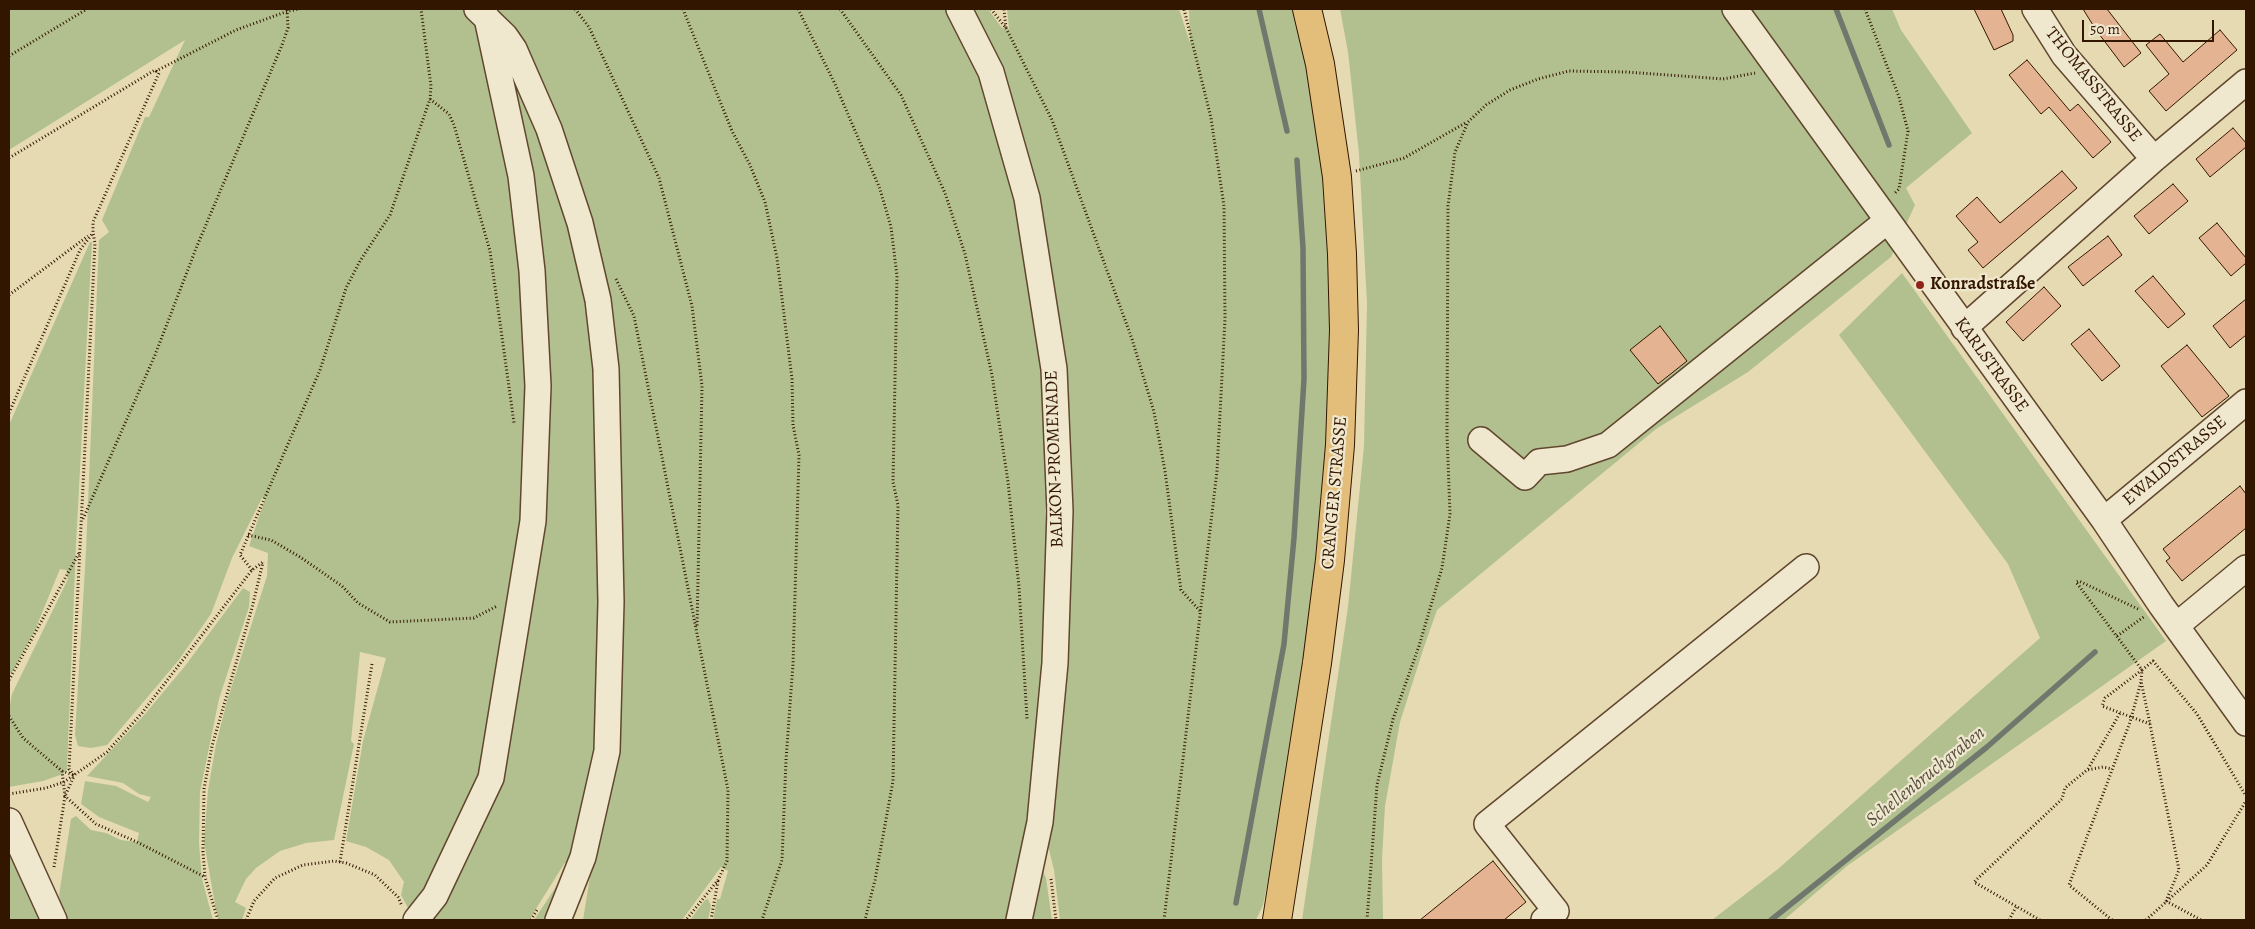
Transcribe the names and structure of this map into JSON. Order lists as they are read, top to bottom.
{
  "streets": {
    "main road": ["CRANGER STRASSE"],
    "street": [
      "THOMASSTRASSE",
      "KARLSTRASSE",
      "BALKON-PROMENADE",
      "EWALDSTRASSE"
    ]
  },
  "crossings": [
    ["KARLSTRASSE", "EWALDSTRASSE"]
  ],
  "water": ["Schellenbruchgraben"],
  "places": ["Konradstraße"],
  "scale_bar": "50 m"
}
